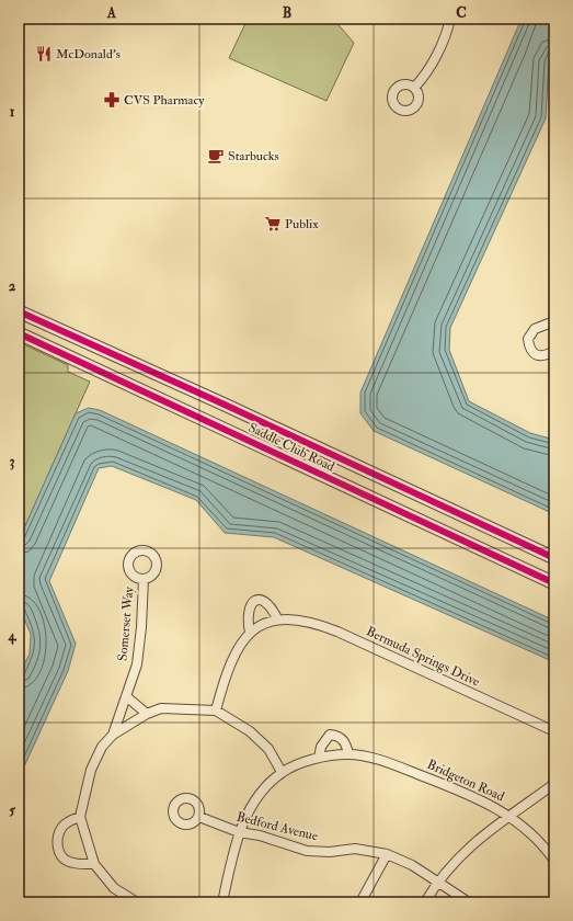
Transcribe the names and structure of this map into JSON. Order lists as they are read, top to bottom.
{
  "streets": {
    "street": [
      "Saddle Club Road",
      "Somerset Way",
      "Bermuda Springs Drive",
      "Bridgeton Road",
      "Bedford Avenue"
    ]
  },
  "crossings": [
    ["Bridgeton Road", "Bedford Avenue"]
  ],
  "places": {
    "restaurant": ["McDonald's"],
    "pharmacy": ["CVS Pharmacy"],
    "cafe": ["Starbucks"],
    "supermarket": ["Publix"]
  },
  "grid": {
    "columns": ["A", "B", "C"],
    "rows": [
      "1",
      "2",
      "3",
      "4",
      "5"
    ]
  }
}
